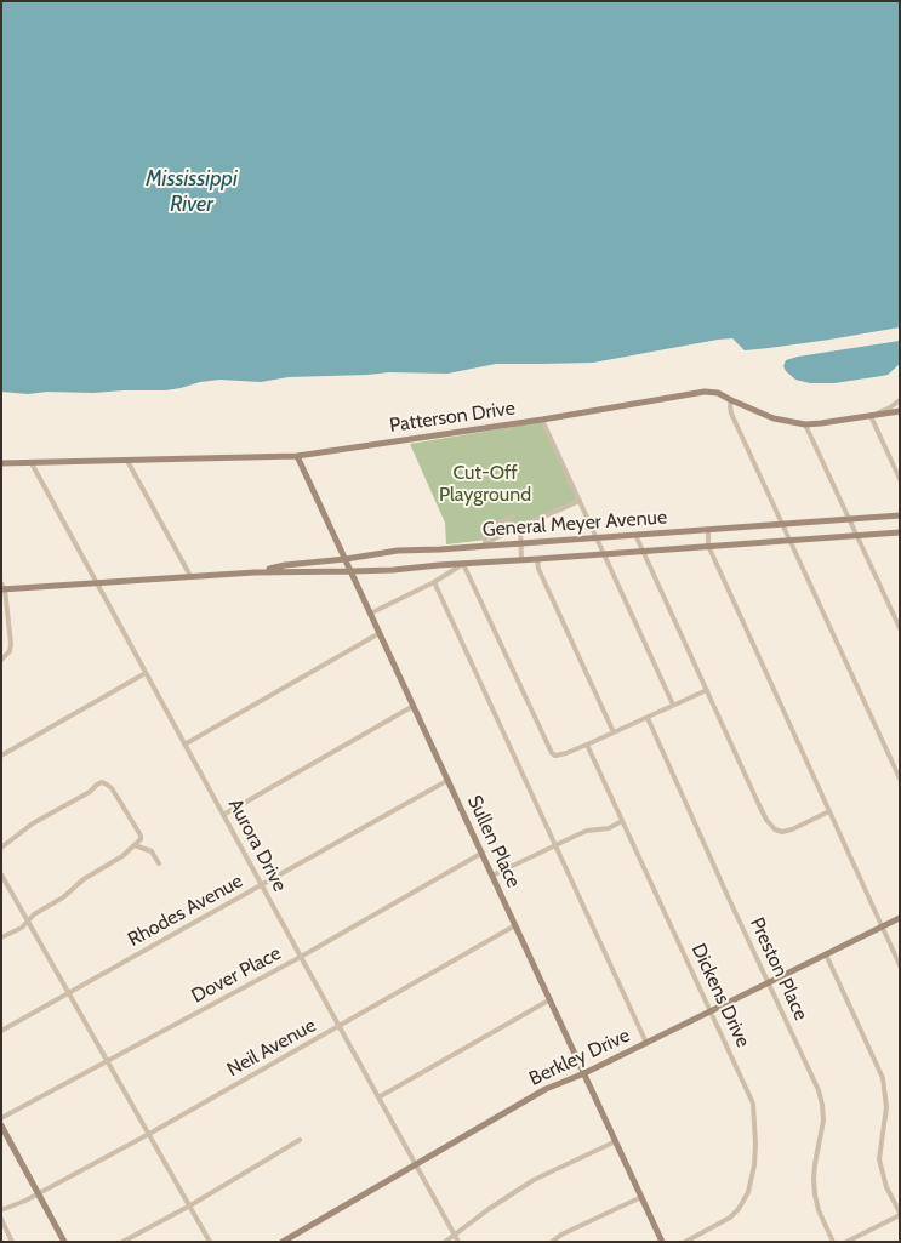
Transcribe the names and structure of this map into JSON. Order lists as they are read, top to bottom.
{
  "streets": {
    "street": [
      "Patterson Drive",
      "General Meyer Avenue",
      "Sullen Place",
      "Aurora Drive",
      "Rhodes Avenue",
      "Preston Place",
      "Dover Place",
      "Dickens Drive",
      "Neil Avenue",
      "Berkley Drive"
    ]
  },
  "crossings": [
    ["Patterson Drive", "Sullen Place"],
    ["Patterson Drive", "Aurora Drive"],
    ["General Meyer Avenue", "Sullen Place"],
    ["General Meyer Avenue", "Aurora Drive"],
    ["Sullen Place", "Rhodes Avenue"],
    ["Sullen Place", "Dover Place"],
    ["Sullen Place", "Neil Avenue"],
    ["Sullen Place", "Berkley Drive"],
    ["Aurora Drive", "Rhodes Avenue"],
    ["Aurora Drive", "Dover Place"],
    ["Aurora Drive", "Neil Avenue"],
    ["Aurora Drive", "Berkley Drive"],
    ["Preston Place", "Berkley Drive"],
    ["Dickens Drive", "Berkley Drive"]
  ],
  "water": ["Mississippi River"],
  "parks": ["Cut-Off Playground"]
}
